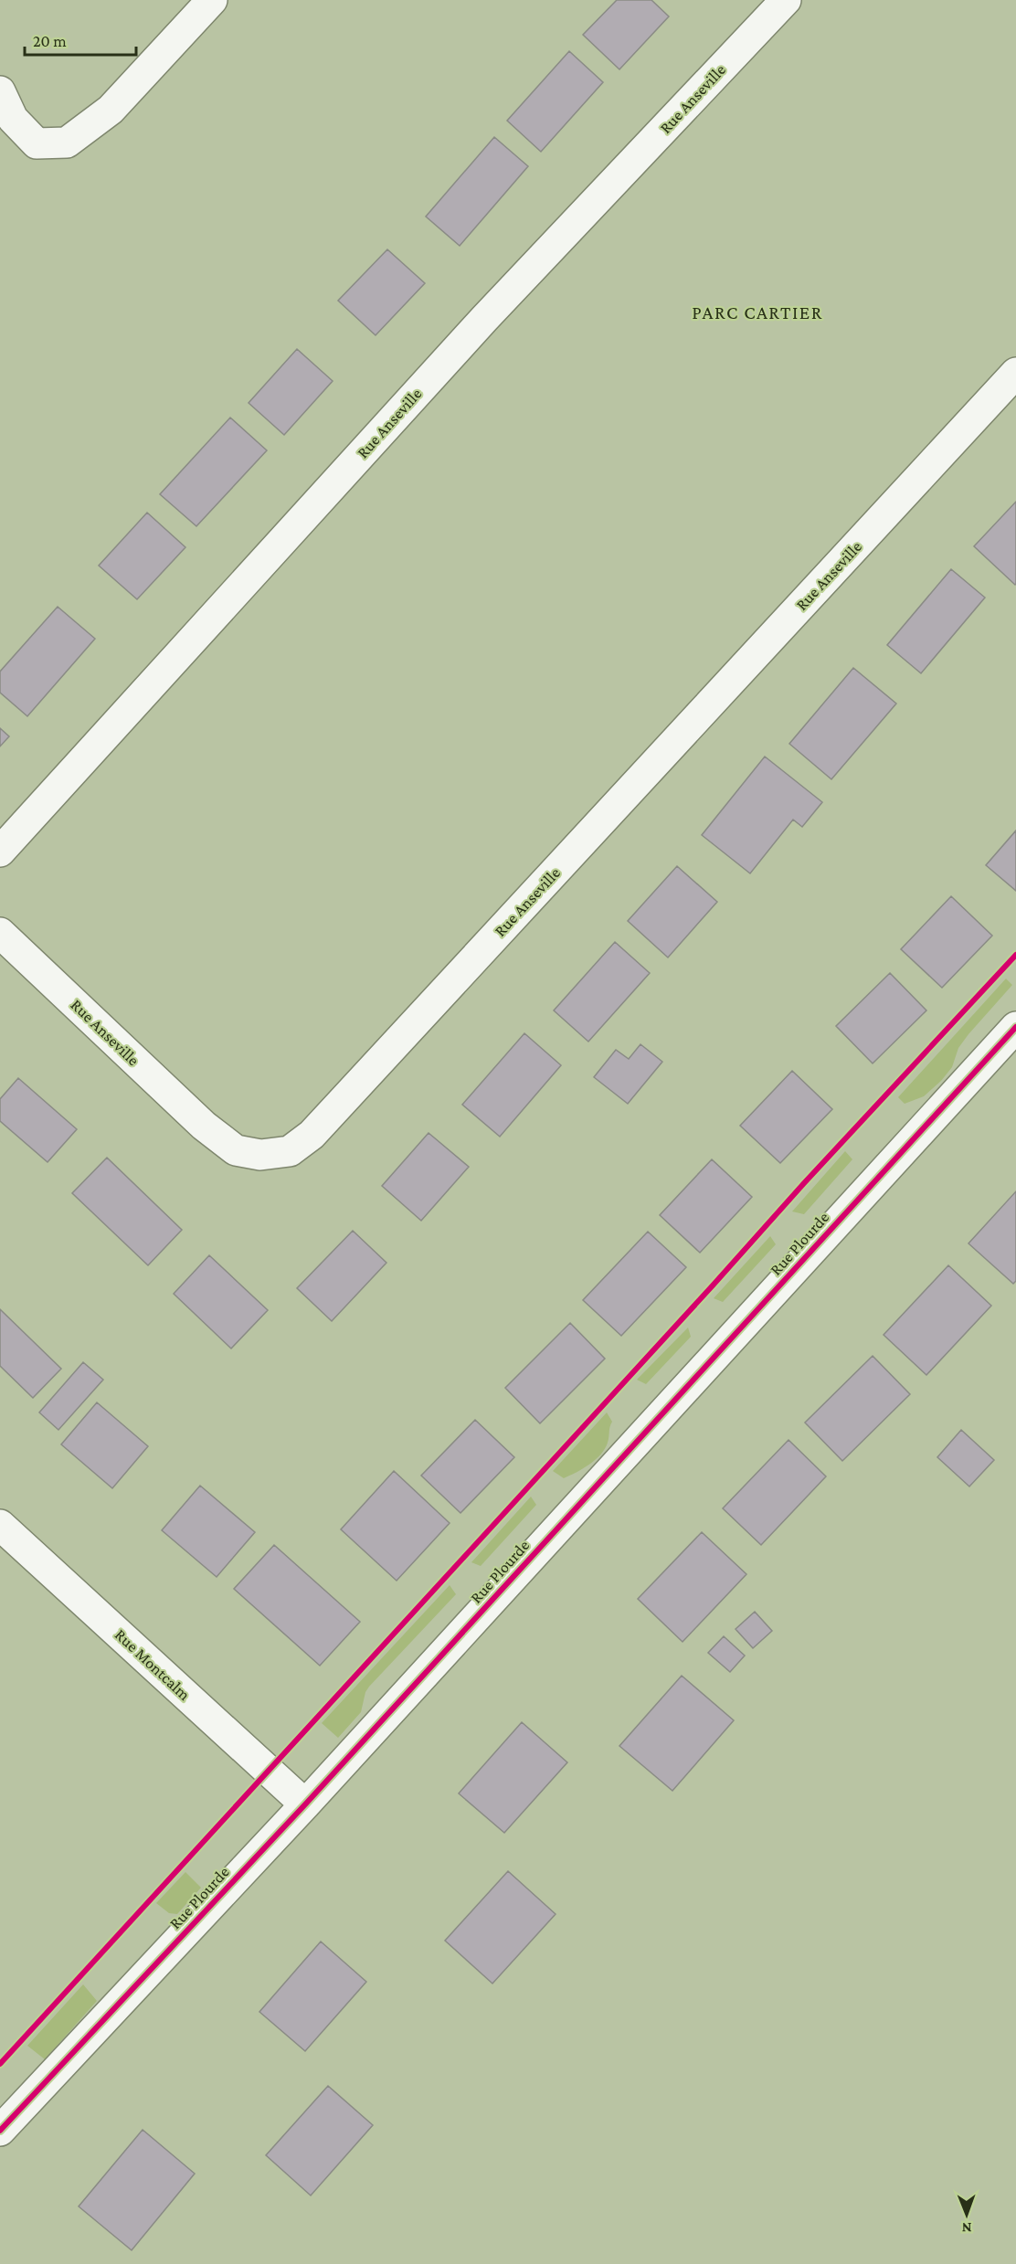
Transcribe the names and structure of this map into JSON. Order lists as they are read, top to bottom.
{
  "streets": {
    "street": ["Rue Anseville", "Rue Plourde", "Rue Montcalm"]
  },
  "crossings": [
    ["Rue Plourde", "Rue Montcalm"]
  ],
  "districts": ["PARC CARTIER"],
  "scale_bar": "20 m",
  "north": "bottom"
}
